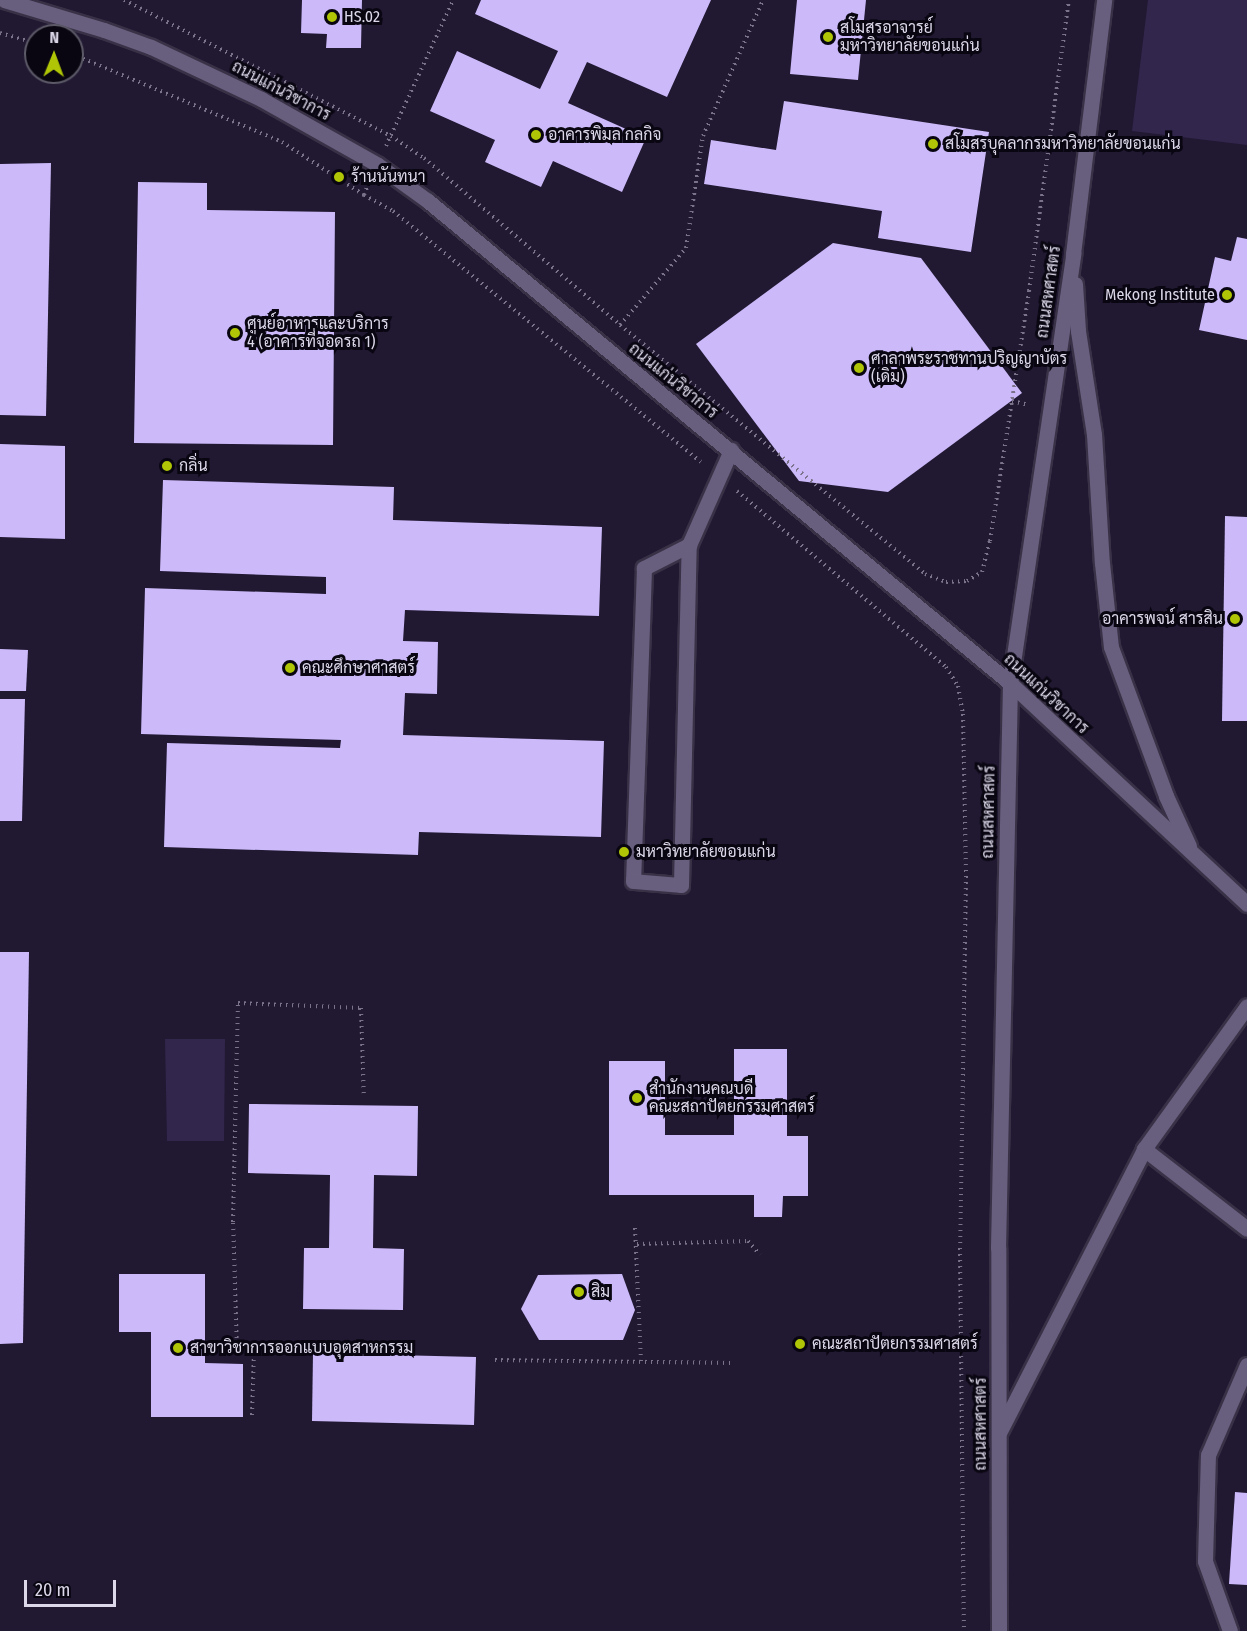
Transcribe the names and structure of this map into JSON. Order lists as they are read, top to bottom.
{
  "streets": {
    "street": ["ถนนแก่นวิชาการ", "ถนนสหศาสตร์"]
  },
  "crossings": [
    ["ถนนแก่นวิชาการ", "ถนนสหศาสตร์"]
  ],
  "places": [
    "HS.02",
    "สโมสรอาจารย์ มหาวิทยาลัยขอนแก่น",
    "อาคารพิมล กลกิจ",
    "สโมสรบุคลากรมหาวิทยาลัยขอนแก่น",
    "ร้านนันทนา",
    "Mekong Institute",
    "ศูนย์อาหารและบริการ 4 (อาคารที่จอดรถ 1)",
    "ศาลาพระราชทานปริญญาบัตร (เดิม)",
    "กลิ่น",
    "อาคารพจน์ สารสิน",
    "คณะศึกษาศาสตร์",
    "มหาวิทยาลัยขอนแก่น",
    "สำนักงานคณบดี คณะสถาปัตยกรรมศาสตร์",
    "สิม",
    "คณะสถาปัตยกรรมศาสตร์",
    "สาขาวิชาการออกแบบอุตสาหกรรม"
  ],
  "scale_bar": "20 m",
  "north": "top"
}
